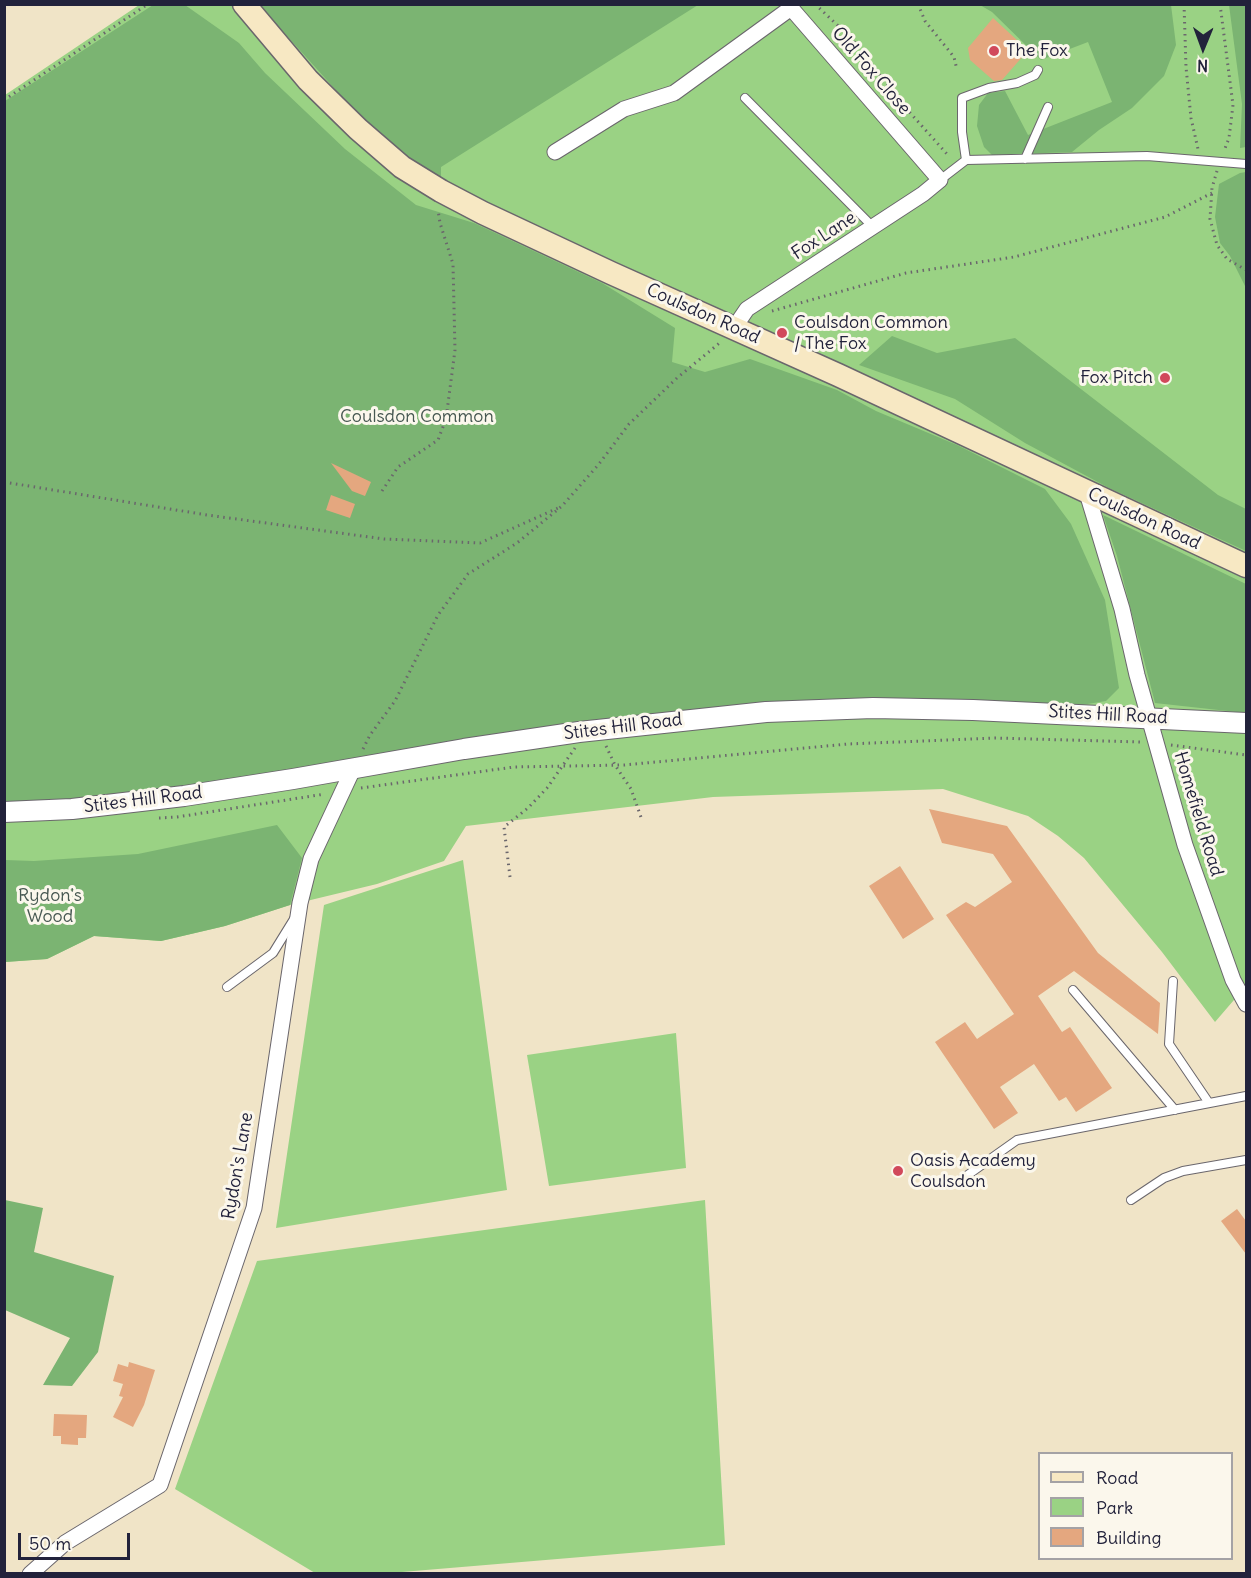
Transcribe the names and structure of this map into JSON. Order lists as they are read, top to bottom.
{
  "streets": {
    "main road": ["Coulsdon Road"],
    "street": [
      "Old Fox Close",
      "Fox Lane",
      "Stites Hill Road",
      "Homefield Road",
      "Rydon's Lane"
    ]
  },
  "crossings": [
    ["Old Fox Close", "Fox Lane"],
    ["Fox Lane", "Coulsdon Road"],
    ["Coulsdon Road", "Homefield Road"],
    ["Stites Hill Road", "Homefield Road"],
    ["Stites Hill Road", "Rydon's Lane"]
  ],
  "parks": ["Coulsdon Common", "Rydon's Wood"],
  "places": [
    "The Fox",
    "Coulsdon Common / The Fox",
    "Fox Pitch",
    "Oasis Academy Coulsdon"
  ],
  "legend": ["Road", "Park", "Building"],
  "scale_bar": "50 m",
  "north": "bottom"
}
